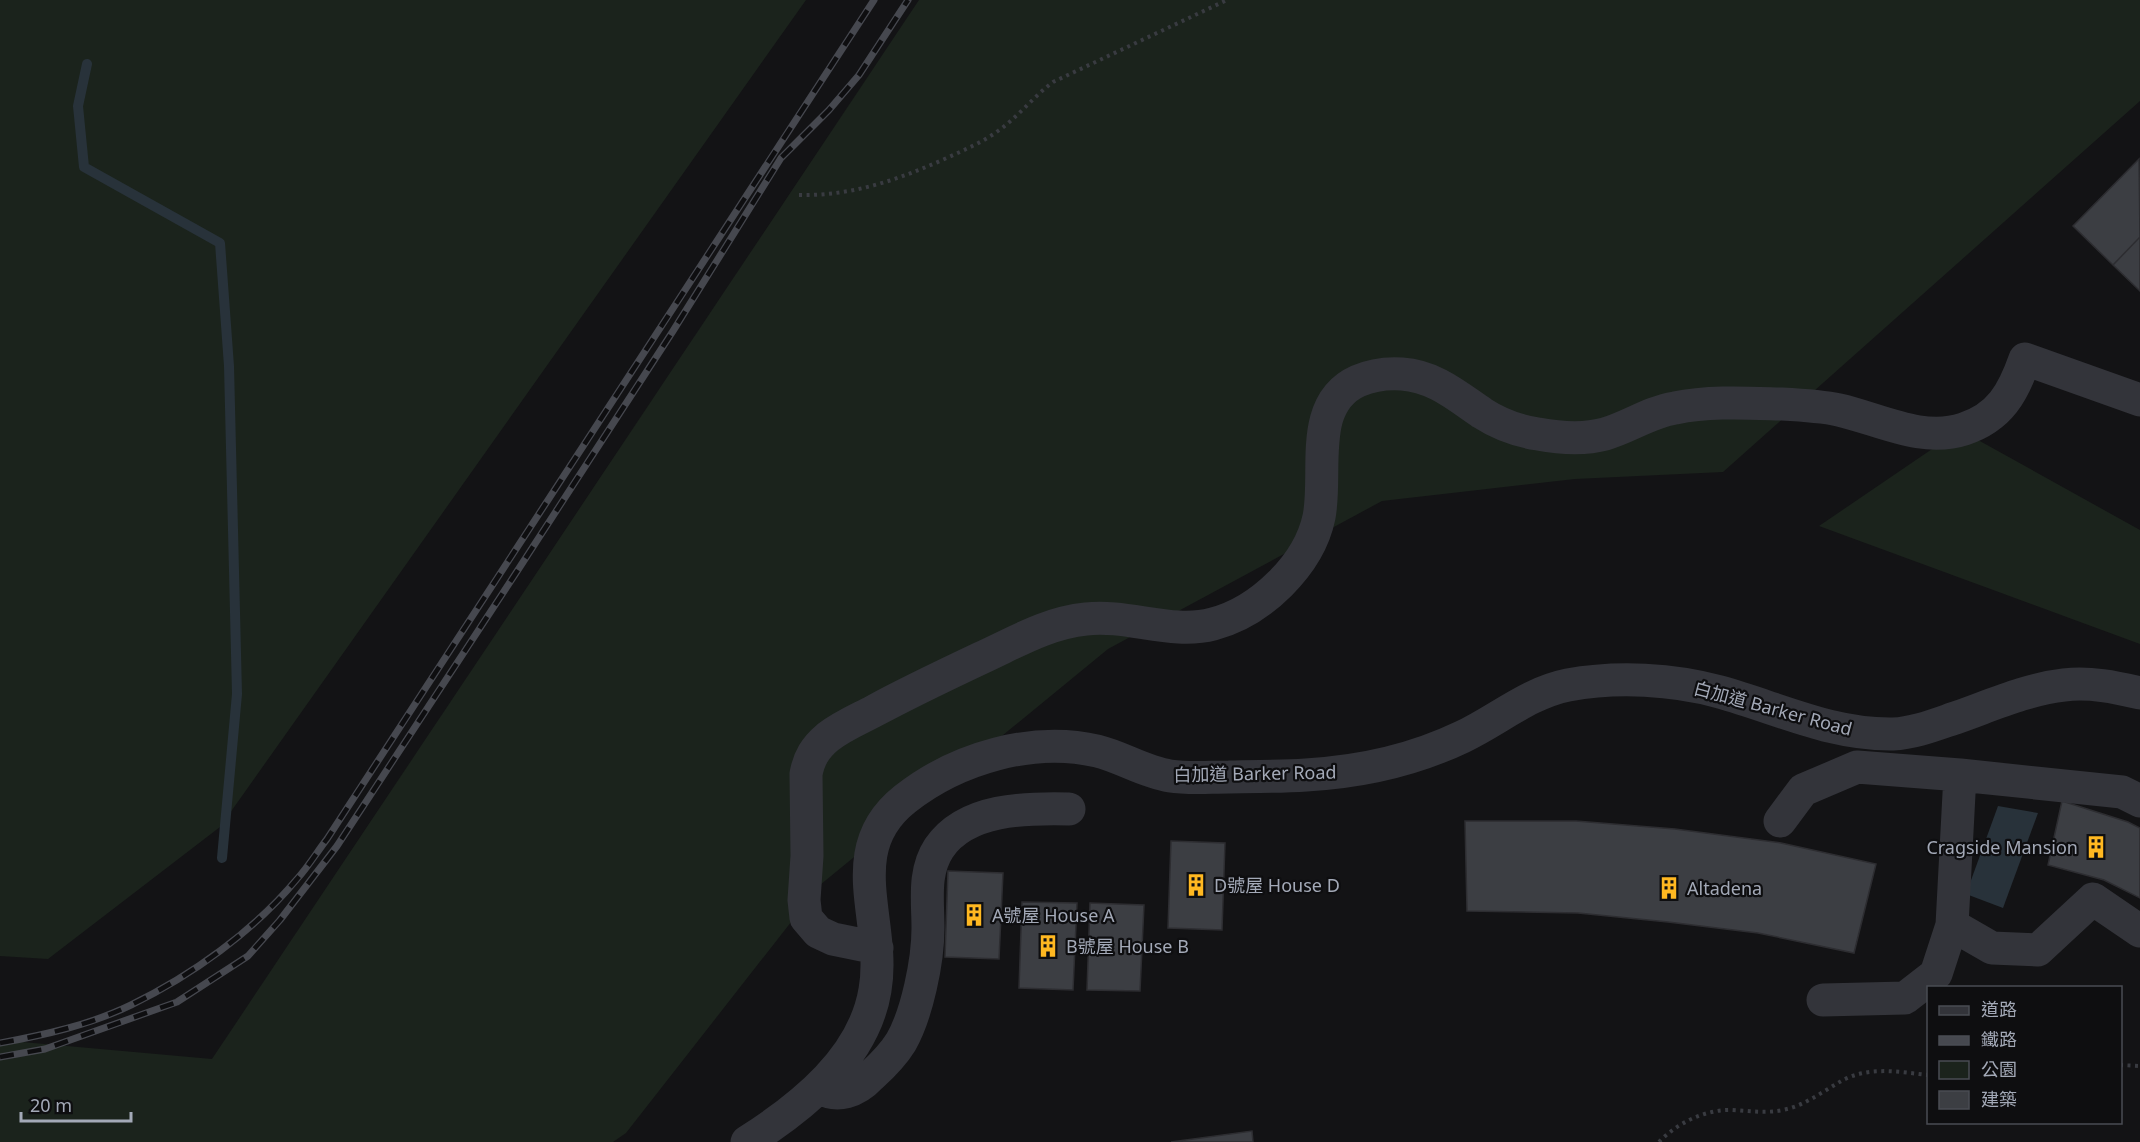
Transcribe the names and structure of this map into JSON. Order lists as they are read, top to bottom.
{
  "streets": {
    "street": ["白加道 Barker Road"]
  },
  "places": {
    "building": [
      "Cragside Mansion",
      "D號屋 House D",
      "Altadena",
      "A號屋 House A",
      "B號屋 House B"
    ]
  },
  "legend": [
    "道路",
    "鐵路",
    "公園",
    "建築"
  ],
  "scale_bar": "20 m"
}
